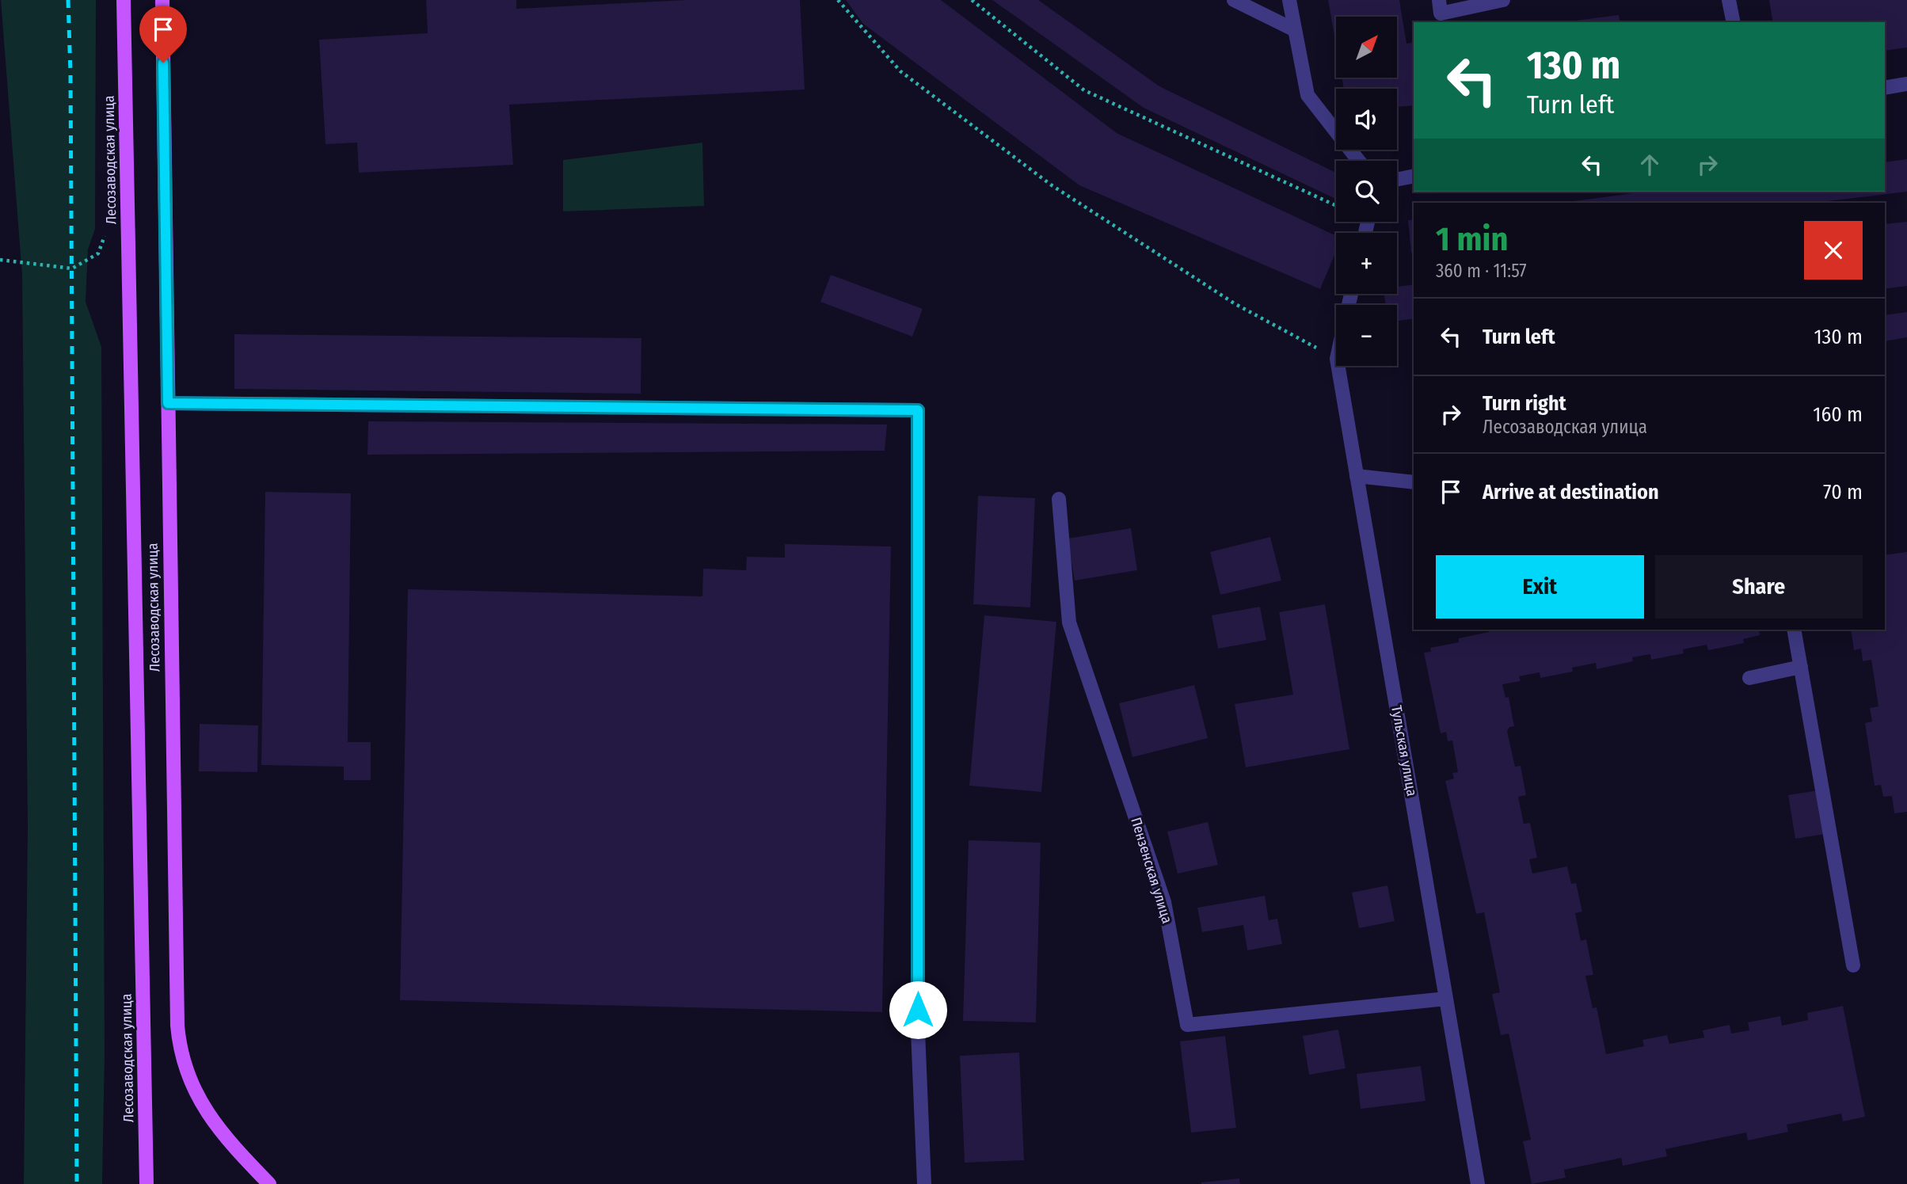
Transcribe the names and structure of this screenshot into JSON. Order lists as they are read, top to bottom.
{
  "streets": {
    "main road": ["Лесозаводская улица"],
    "street": ["Тульская улица", "Пензенская улица"]
  },
  "crossings": [
    ["Тульская улица", "Пензенская улица"]
  ],
  "north": "top right",
  "page": {
    "map_buttons": ["+", "−"],
    "turn": ["130 m", "Turn left"],
    "heading": ["1 min", "360 m · 11:57"],
    "list": [
      {
        "name": "Turn left",
        "value": "130 m"
      },
      {
        "name": "Turn right",
        "note": "Лесозаводская улица",
        "value": "160 m"
      },
      {
        "name": "Arrive at destination",
        "value": "70 m"
      }
    ],
    "buttons": ["Exit", "Share"]
  }
}
